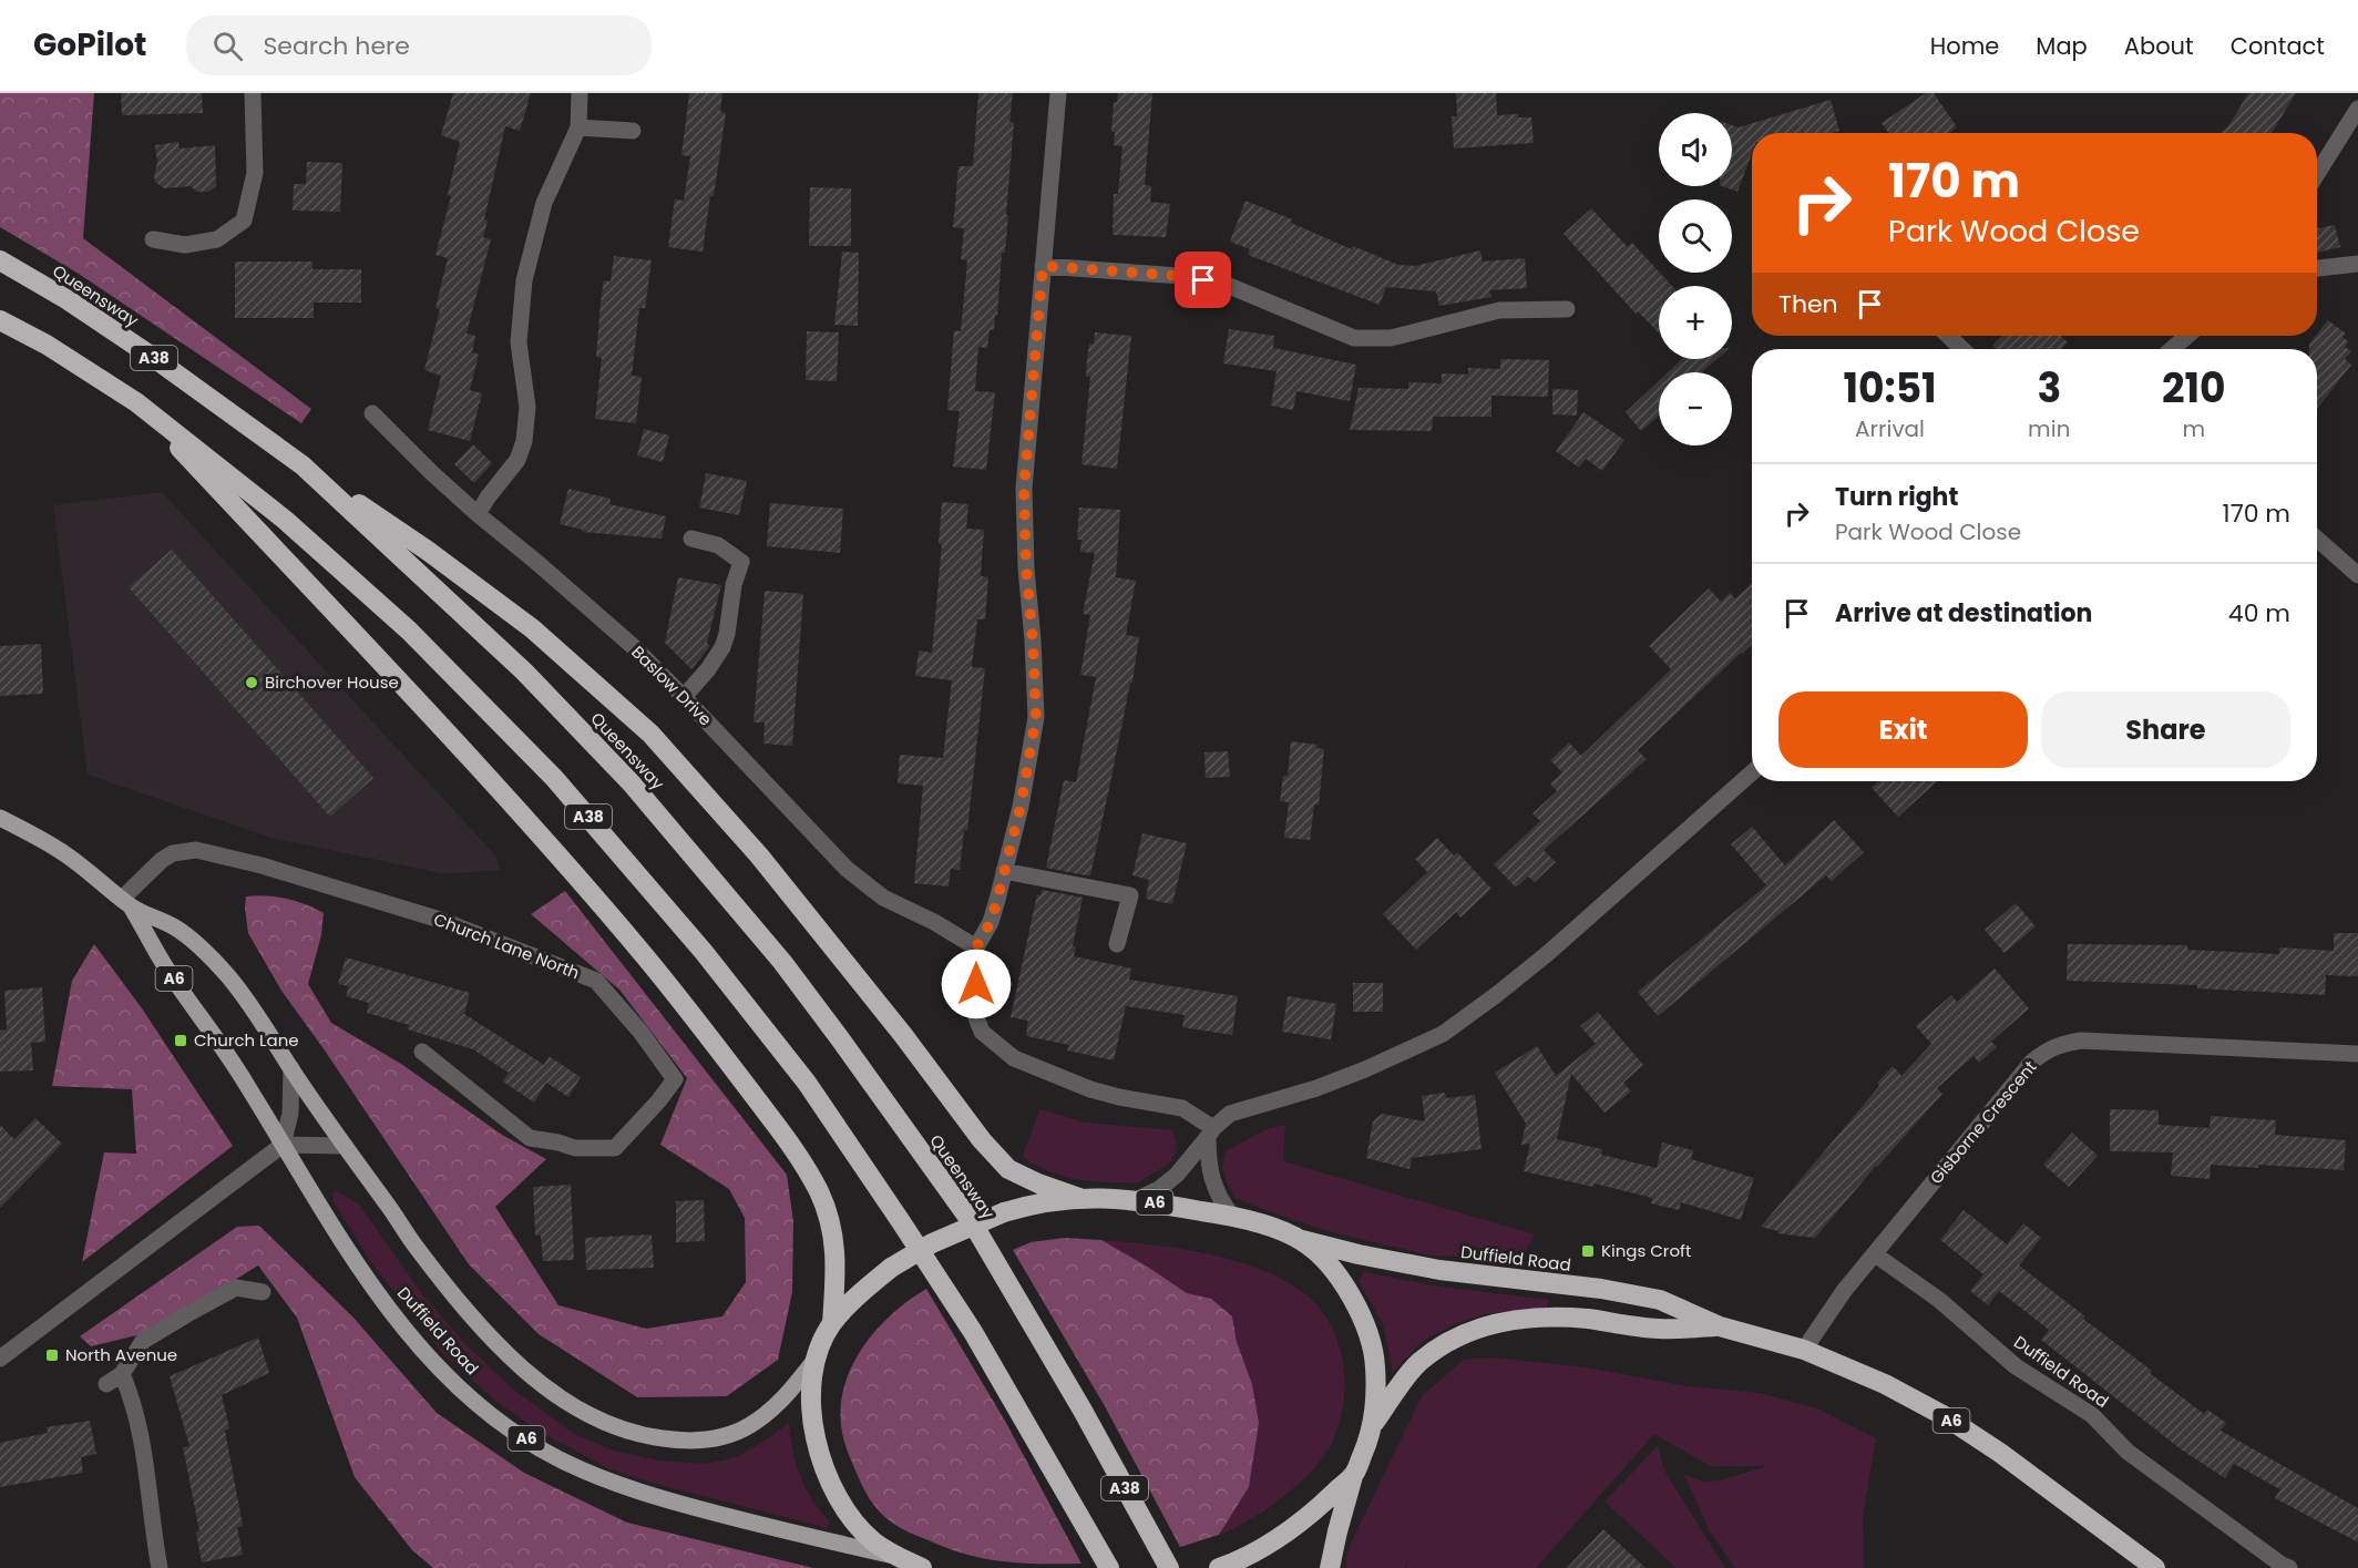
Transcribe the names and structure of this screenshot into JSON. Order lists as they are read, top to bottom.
{
  "streets": {
    "highway": [
      "Queensway",
      "A38",
      "A6",
      "Duffield Road"
    ],
    "street": ["Baslow Drive", "Church Lane North", "Gisborne Crescent"]
  },
  "crossings": [
    ["Church Lane North", "Duffield Road"],
    ["A6", "Duffield Road"],
    ["Gisborne Crescent", "Duffield Road"]
  ],
  "places": {
    "other": ["Birchover House"],
    "transit": ["Church Lane", "Kings Croft", "North Avenue"]
  },
  "page": {
    "header": "GoPilot",
    "search": "Search here",
    "nav": [
      "Home",
      "Map",
      "About",
      "Contact"
    ],
    "map_buttons": ["+", "−"],
    "turn": ["170 m", "Park Wood Close"],
    "then": "Then",
    "eta": [
      "10:51",
      "Arrival",
      "3",
      "min",
      "210",
      "m"
    ],
    "list": [
      {
        "name": "Turn right",
        "note": "Park Wood Close",
        "value": "170 m"
      },
      {
        "name": "Arrive at destination",
        "value": "40 m"
      }
    ],
    "buttons": ["Exit", "Share"]
  }
}
